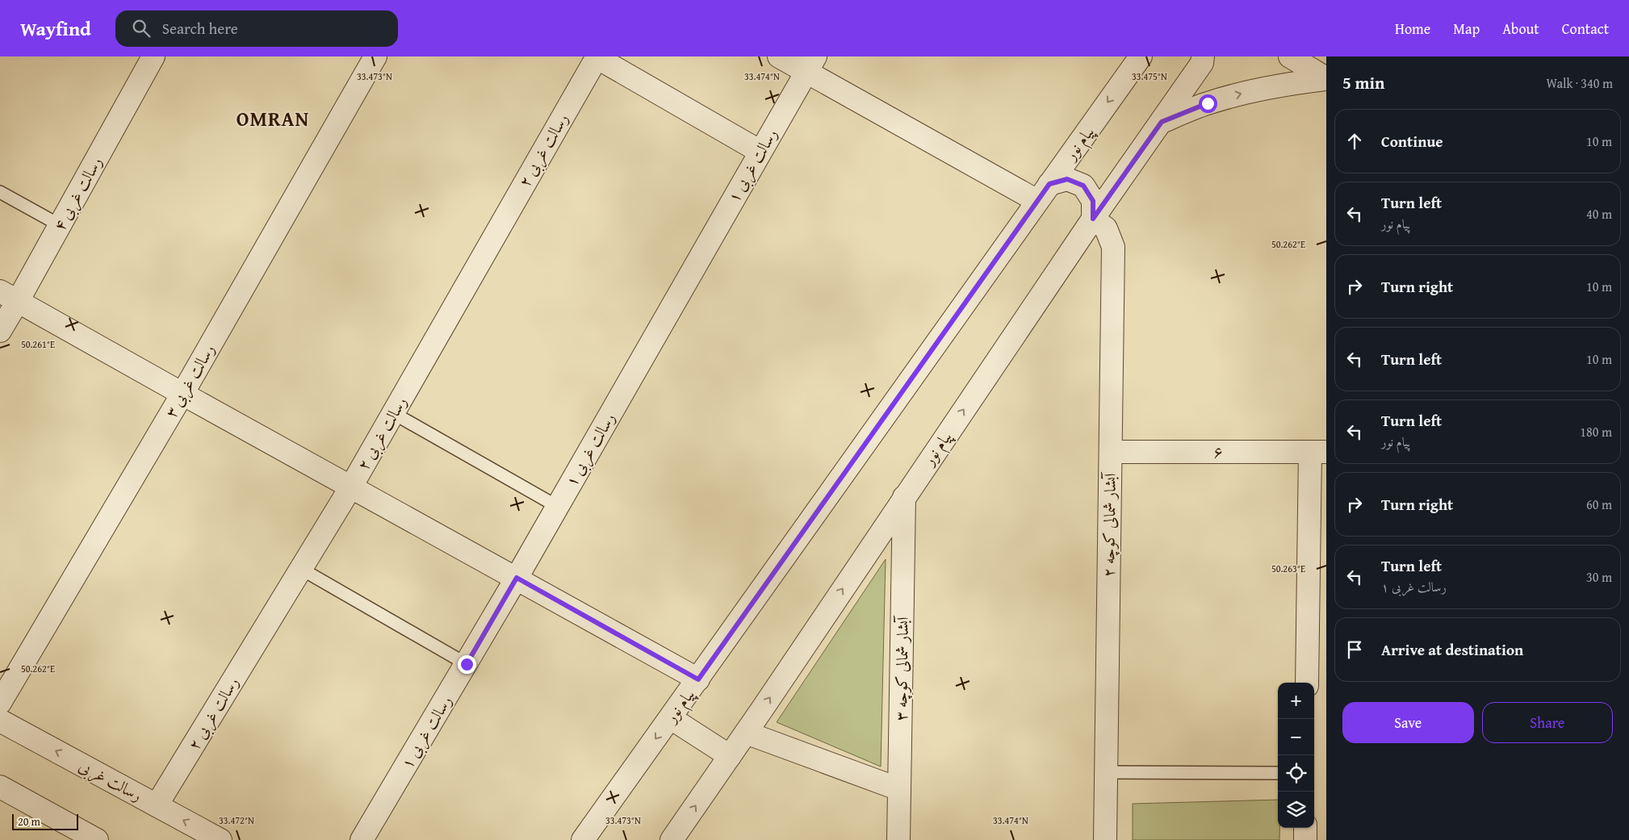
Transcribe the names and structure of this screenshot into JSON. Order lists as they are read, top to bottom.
{
  "streets": {
    "street": [
      "پیام نور",
      "رسالت غربی ۲",
      "رسالت غربی ۱",
      "رسالت غربی ۴",
      "رسالت غربی ۳",
      "۶",
      "آبشار شمالی کوچه ۲",
      "آبشار شمالی کوچه ۳",
      "رسالت غربی"
    ]
  },
  "crossings": [
    ["پیام نور", "آبشار شمالی کوچه ۲"],
    ["پیام نور", "آبشار شمالی کوچه ۳"],
    ["رسالت غربی ۲", "رسالت غربی"],
    ["۶", "آبشار شمالی کوچه ۲"]
  ],
  "districts": ["OMRAN"],
  "scale_bar": "20 m",
  "page": {
    "header": "Wayfind",
    "search": "Search here",
    "nav": [
      "Home",
      "Map",
      "About",
      "Contact"
    ],
    "heading": ["5 min", "Walk · 340 m"],
    "list": [
      ["Continue", "10 m"],
      ["Turn left", "پیام نور", "40 m"],
      ["Turn right", "10 m"],
      ["Turn left", "10 m"],
      ["Turn left", "پیام نور", "180 m"],
      ["Turn right", "60 m"],
      ["Turn left", "رسالت غربی ۱", "30 m"],
      "Arrive at destination"
    ],
    "map_buttons": ["+", "−"],
    "buttons": ["Save", "Share"],
    "scale": "20 m"
  },
  "coordinates": [
    "33.473°N",
    "33.474°N",
    "33.475°N",
    "50.262°E",
    "50.261°E",
    "50.263°E",
    "33.472°N"
  ]
}
